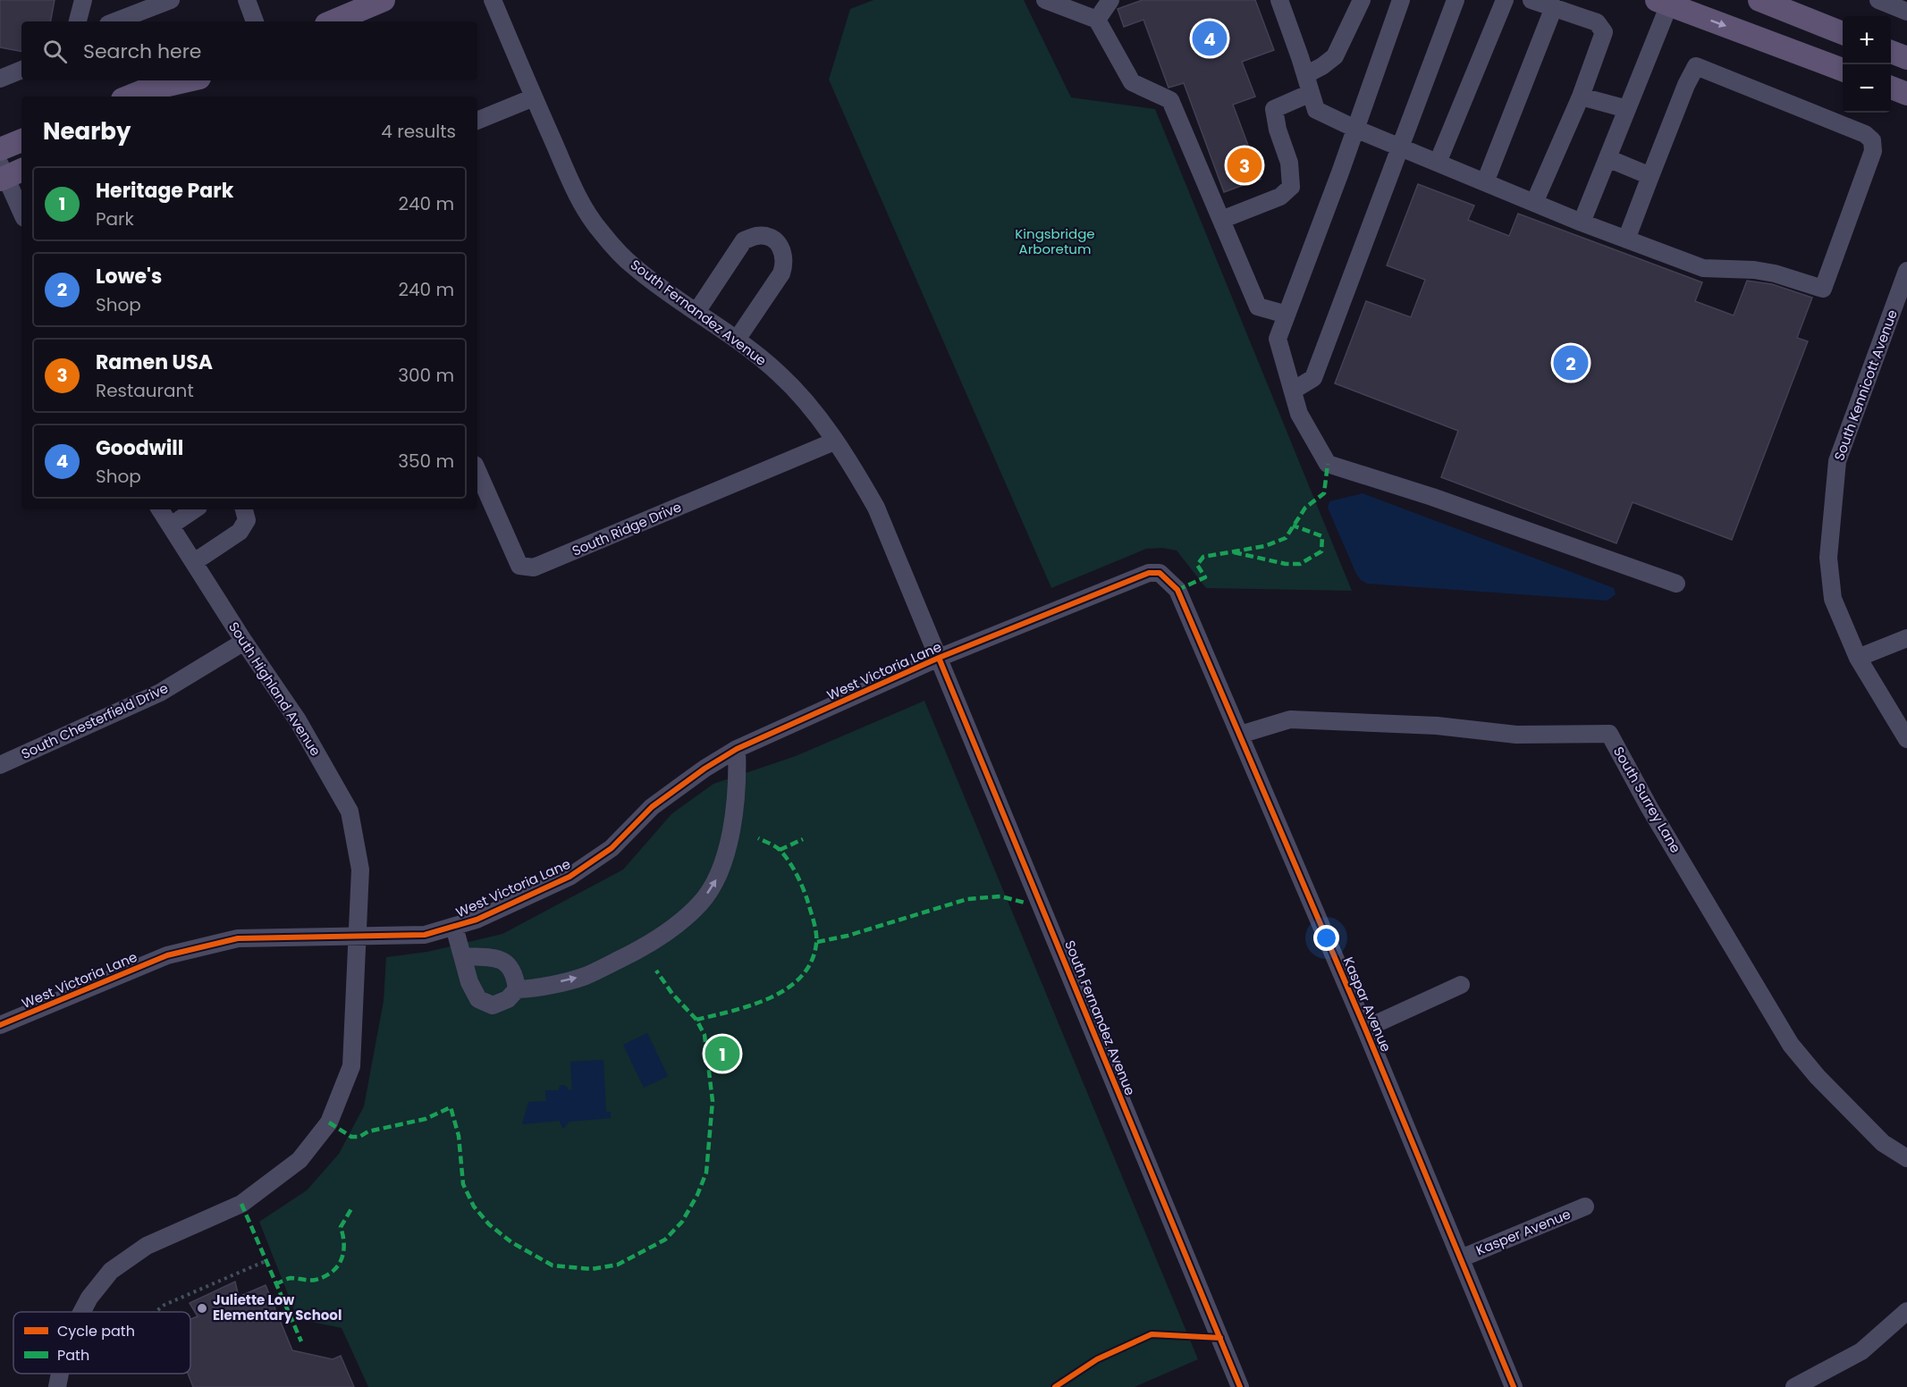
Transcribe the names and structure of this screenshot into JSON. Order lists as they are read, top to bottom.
{
  "streets": {
    "street": [
      "South Fernandez Avenue",
      "South Kennicott Avenue",
      "South Ridge Drive",
      "West Victoria Lane",
      "South Highland Avenue",
      "South Chesterfield Drive",
      "South Surrey Lane",
      "Kaspar Avenue",
      "Kasper Avenue"
    ]
  },
  "crossings": [
    ["South Fernandez Avenue", "South Ridge Drive"],
    ["South Fernandez Avenue", "West Victoria Lane"],
    ["West Victoria Lane", "South Highland Avenue"],
    ["West Victoria Lane", "Kaspar Avenue"],
    ["South Highland Avenue", "South Chesterfield Drive"],
    ["South Surrey Lane", "Kaspar Avenue"],
    ["Kaspar Avenue", "Kasper Avenue"]
  ],
  "parks": ["Kingsbridge Arboretum"],
  "places": ["Juliette Low Elementary School"],
  "legend": ["Cycle path", "Path"],
  "page": {
    "map_buttons": ["+", "−"],
    "pins": [
      "4",
      "3",
      "2",
      "1"
    ],
    "search": "Search here",
    "heading": ["Nearby", "4 results"],
    "list": [
      {
        "mark": "1",
        "name": "Heritage Park",
        "note": "Park",
        "value": "240 m"
      },
      {
        "mark": "2",
        "name": "Lowe's",
        "note": "Shop",
        "value": "240 m"
      },
      {
        "mark": "3",
        "name": "Ramen USA",
        "note": "Restaurant",
        "value": "300 m"
      },
      {
        "mark": "4",
        "name": "Goodwill",
        "note": "Shop",
        "value": "350 m"
      }
    ]
  }
}
